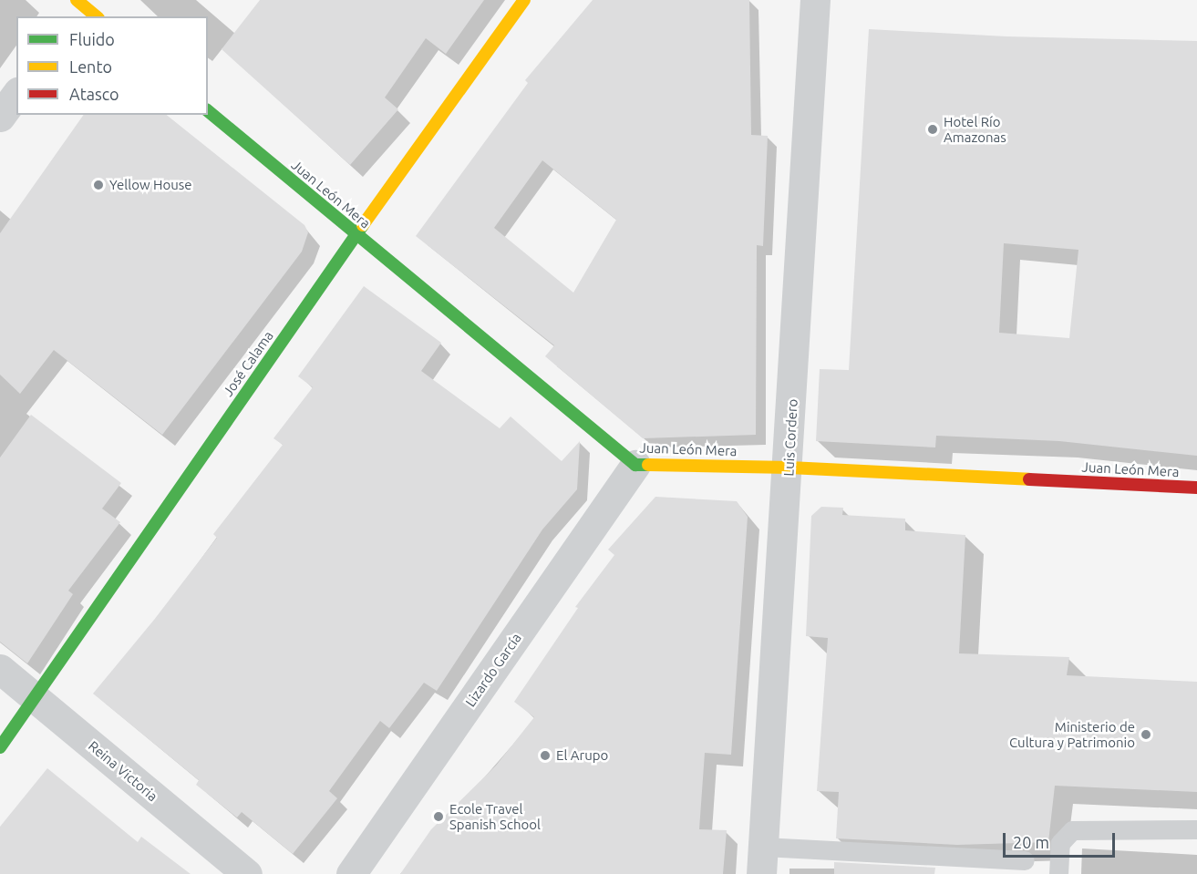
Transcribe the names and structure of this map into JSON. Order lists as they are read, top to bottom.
{
  "streets": {
    "street": [
      "Juan León Mera",
      "José Calama",
      "Luis Cordero",
      "Lizardo García",
      "Reina Victoria"
    ]
  },
  "crossings": [
    ["Juan León Mera", "José Calama"],
    ["Juan León Mera", "Luis Cordero"],
    ["Juan León Mera", "Lizardo García"],
    ["José Calama", "Reina Victoria"]
  ],
  "places": [
    "Hotel Río Amazonas",
    "Yellow House",
    "Ministerio de Cultura y Patrimonio",
    "El Arupo",
    "Ecole Travel Spanish School"
  ],
  "legend": ["Fluido", "Lento", "Atasco"],
  "scale_bar": "20 m"
}
